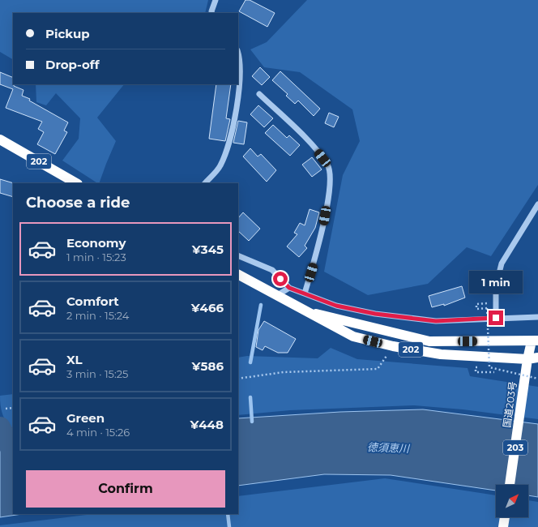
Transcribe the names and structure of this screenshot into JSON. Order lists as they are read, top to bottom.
{
  "streets": {
    "highway": ["202", "国道203号", "203"]
  },
  "crossings": [
    ["202", "国道203号"]
  ],
  "water": ["徳須恵川"],
  "north": "top right",
  "page": {
    "banner": ["Pickup", "Drop-off"],
    "heading": "Choose a ride",
    "list": [
      {
        "name": "Economy",
        "note": "1 min · 15:23",
        "value": "¥345"
      },
      {
        "name": "Comfort",
        "note": "2 min · 15:24",
        "value": "¥466"
      },
      {
        "name": "XL",
        "note": "3 min · 15:25",
        "value": "¥586"
      },
      {
        "name": "Green",
        "note": "4 min · 15:26",
        "value": "¥448"
      }
    ],
    "bubble": "1 min",
    "buttons": "Confirm"
  }
}
